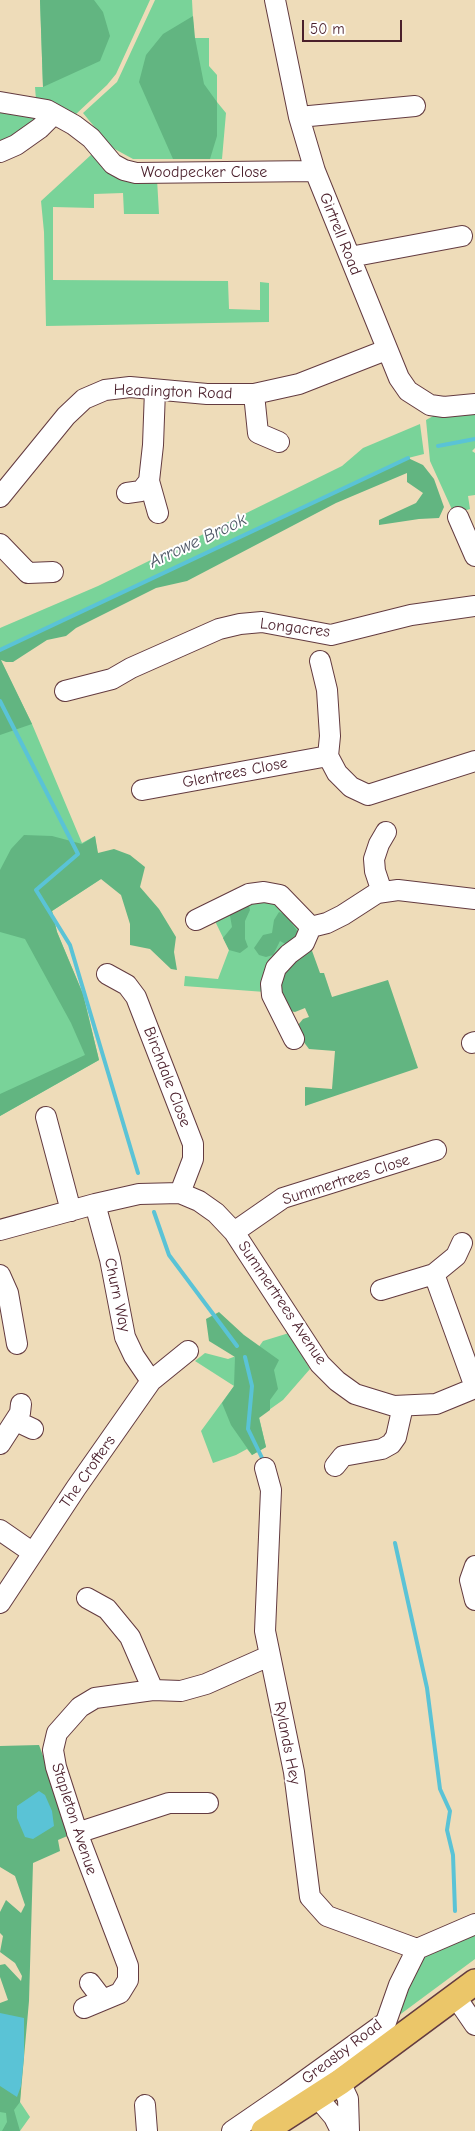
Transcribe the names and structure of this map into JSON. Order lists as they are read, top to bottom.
{
  "streets": {
    "main road": ["Greasby Road"],
    "street": [
      "Woodpecker Close",
      "Girtrell Road",
      "Headington Road",
      "Longacres",
      "Glentrees Close",
      "Birchdale Close",
      "Summertrees Close",
      "Churn Way",
      "Summertrees Avenue",
      "The Crofters",
      "Rylands Hey",
      "Stapleton Avenue"
    ]
  },
  "crossings": [
    ["Woodpecker Close", "Girtrell Road"],
    ["Girtrell Road", "Headington Road"],
    ["Birchdale Close", "Summertrees Avenue"],
    ["Summertrees Close", "Summertrees Avenue"],
    ["Churn Way", "The Crofters"],
    ["Rylands Hey", "Stapleton Avenue"],
    ["Rylands Hey", "Greasby Road"]
  ],
  "water": ["Arrowe Brook"],
  "scale_bar": "50 m"
}
